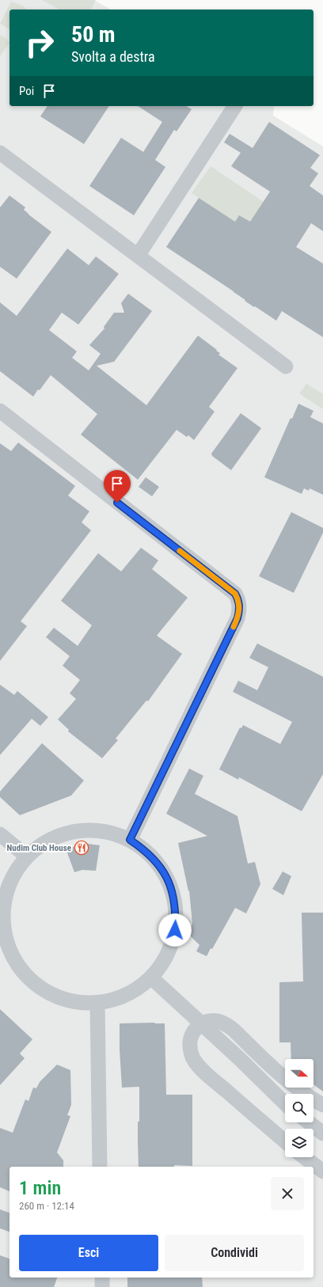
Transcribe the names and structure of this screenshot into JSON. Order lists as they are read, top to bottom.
{
  "places": {
    "restaurant": ["Nudim Club House"]
  },
  "north": "right",
  "page": {
    "turn": ["50 m", "Svolta a destra"],
    "then": "Poi",
    "heading": ["1 min", "260 m · 12:14"],
    "buttons": ["Esci", "Condividi"]
  }
}
